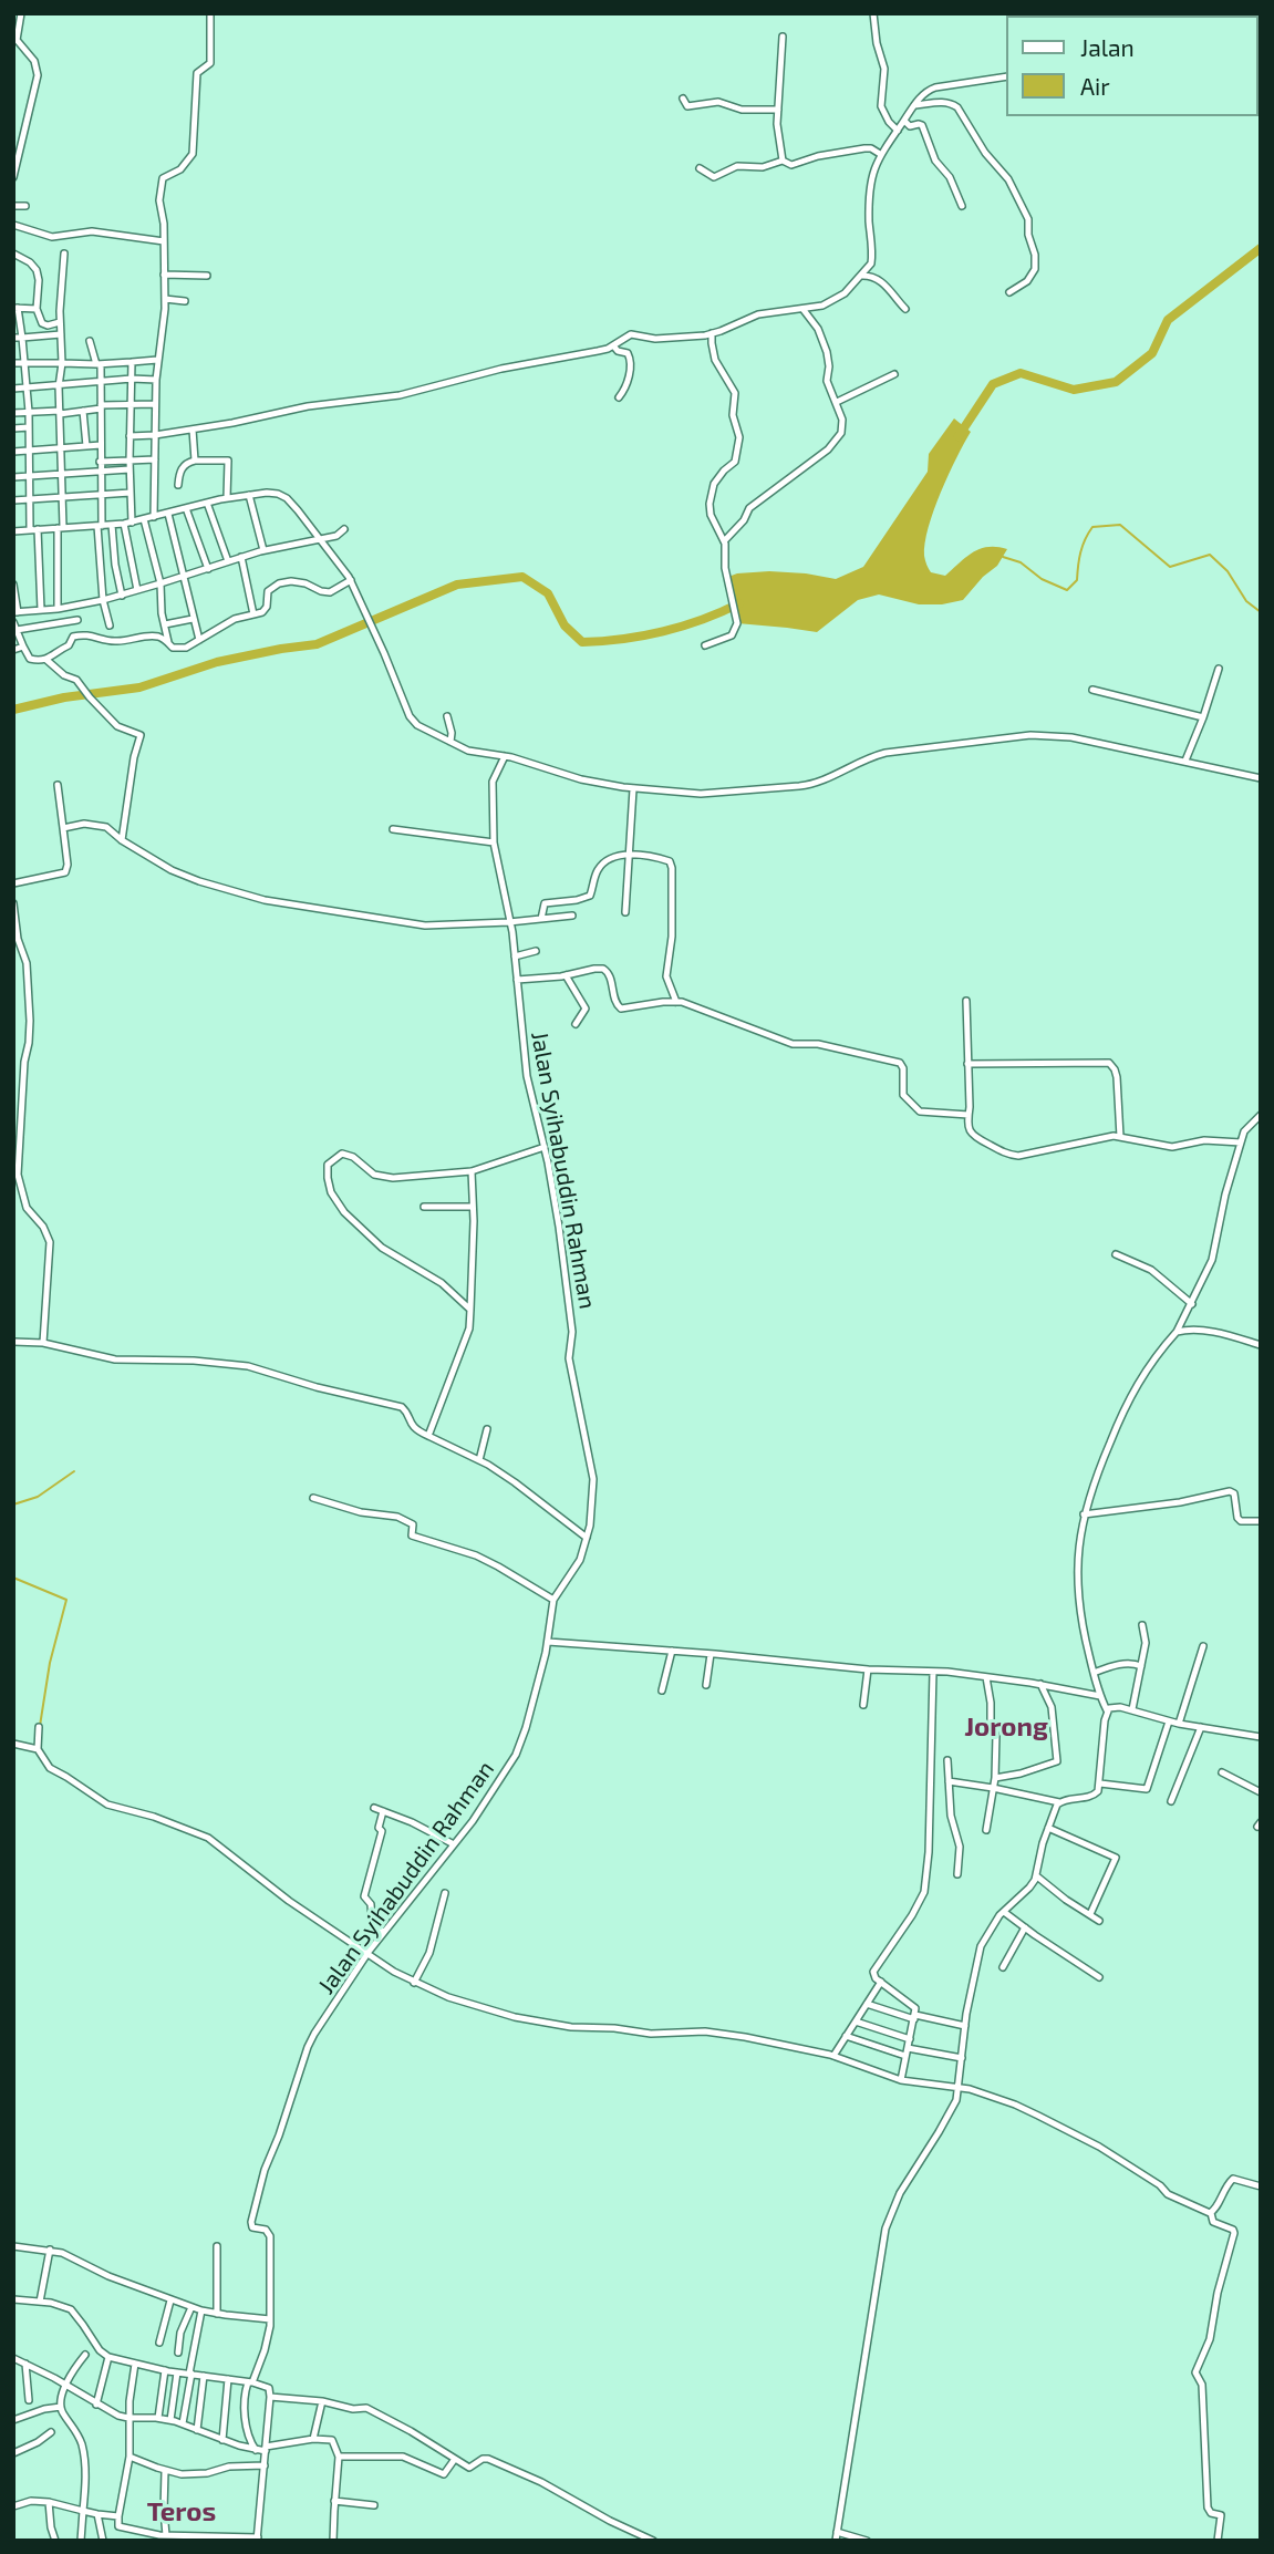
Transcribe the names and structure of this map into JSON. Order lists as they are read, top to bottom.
{
  "streets": {
    "street": ["Jalan Syihabuddin Rahman"]
  },
  "districts": ["Jorong", "Teros"],
  "legend": ["Jalan", "Air"]
}
